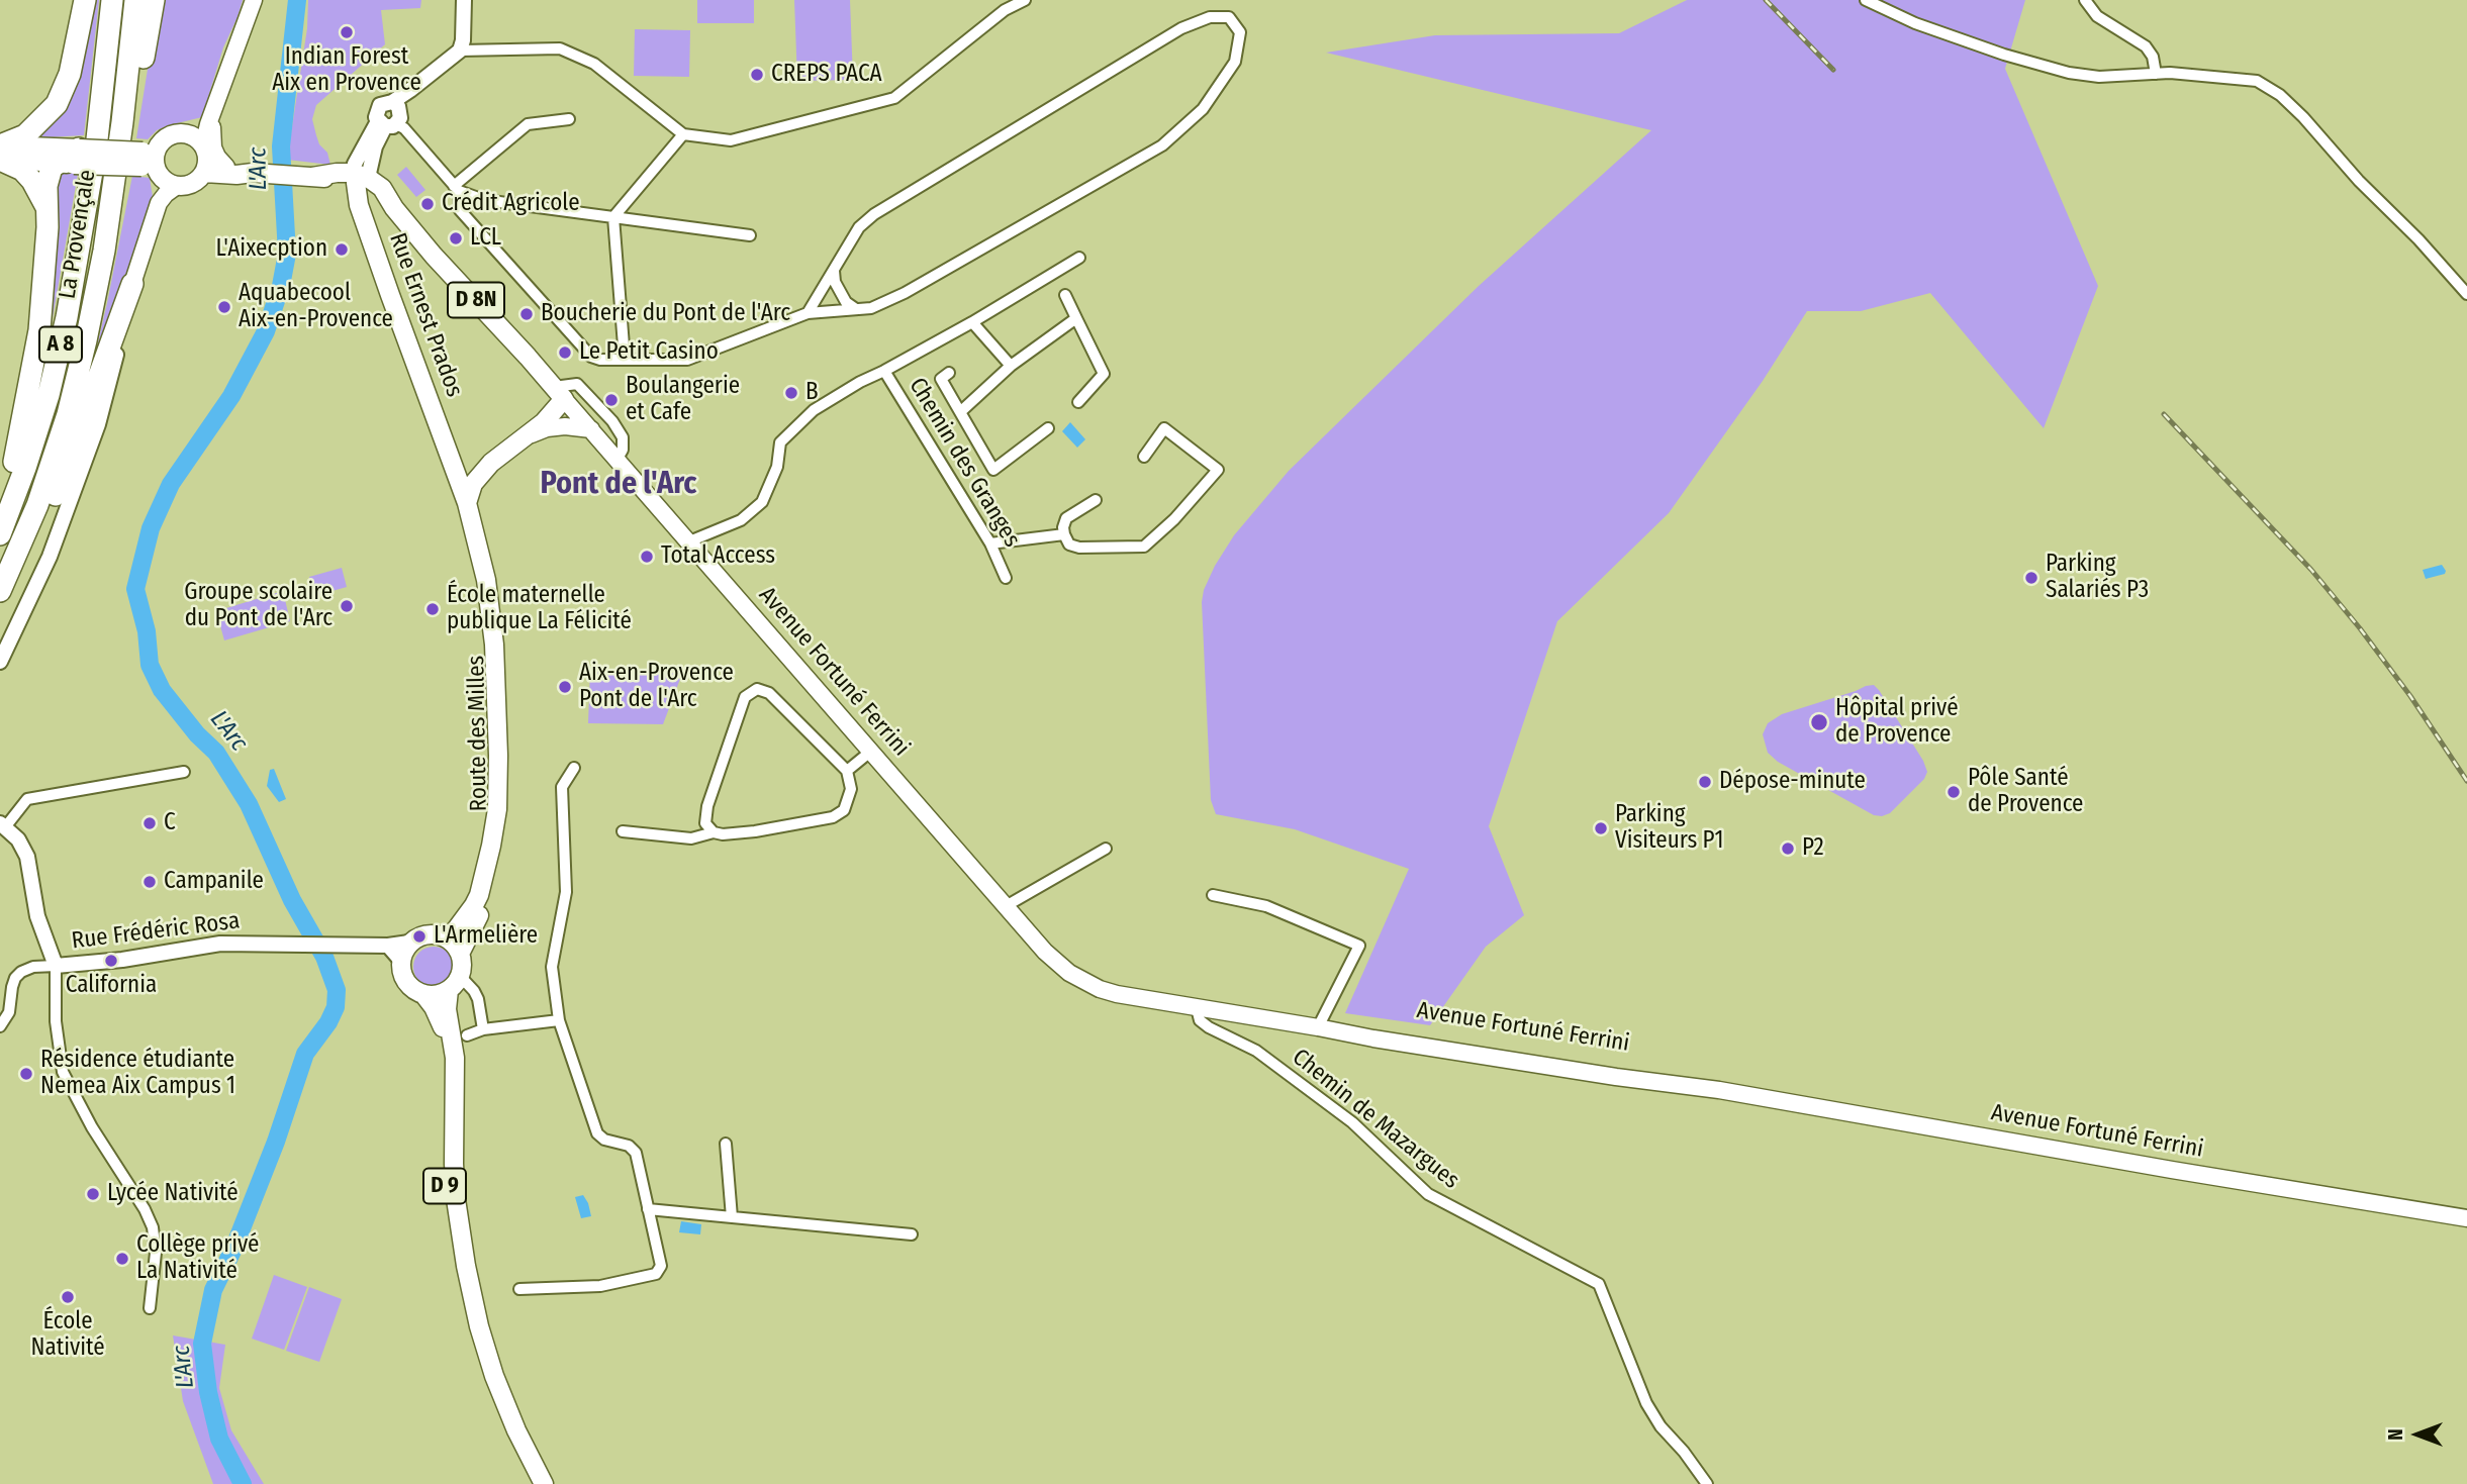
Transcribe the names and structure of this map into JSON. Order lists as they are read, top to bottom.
{
  "streets": {
    "highway": ["La Provençale", "A 8"],
    "main road": [
      "D 8N",
      "Rue Ernest Prados",
      "Avenue Fortuné Ferrini",
      "Route des Milles",
      "D 9"
    ],
    "street": ["Chemin des Granges", "Rue Frédéric Rosa", "Chemin de Mazargues"]
  },
  "crossings": [
    ["Rue Ernest Prados", "Avenue Fortuné Ferrini"],
    ["Rue Ernest Prados", "Route des Milles"],
    ["Chemin des Granges", "Avenue Fortuné Ferrini"],
    ["Avenue Fortuné Ferrini", "Chemin de Mazargues"],
    ["Route des Milles", "Rue Frédéric Rosa"],
    ["Route des Milles", "D 9"],
    ["Rue Frédéric Rosa", "D 9"]
  ],
  "districts": ["Pont de l'Arc"],
  "water": ["L'Arc"],
  "places": [
    "Indian Forest Aix en Provence",
    "CREPS PACA",
    "Crédit Agricole",
    "LCL",
    "L'Aixecption",
    "Aquabecool Aix-en-Provence",
    "Boucherie du Pont de l'Arc",
    "Le Petit Casino",
    "B",
    "Boulangerie et Cafe",
    "Total Access",
    "Parking Salariés P3",
    "Groupe scolaire du Pont de l'Arc",
    "École maternelle publique La Félicité",
    "Aix-en-Provence Pont de l'Arc",
    "Hôpital privé de Provence",
    "Dépose-minute",
    "Pôle Santé de Provence",
    "C",
    "Parking Visiteurs P1",
    "P2",
    "Campanile",
    "L'Armelière",
    "California",
    "Résidence étudiante Nemea Aix Campus 1",
    "Lycée Nativité",
    "Collège privé La Nativité",
    "École Nativité"
  ],
  "north": "left"
}
